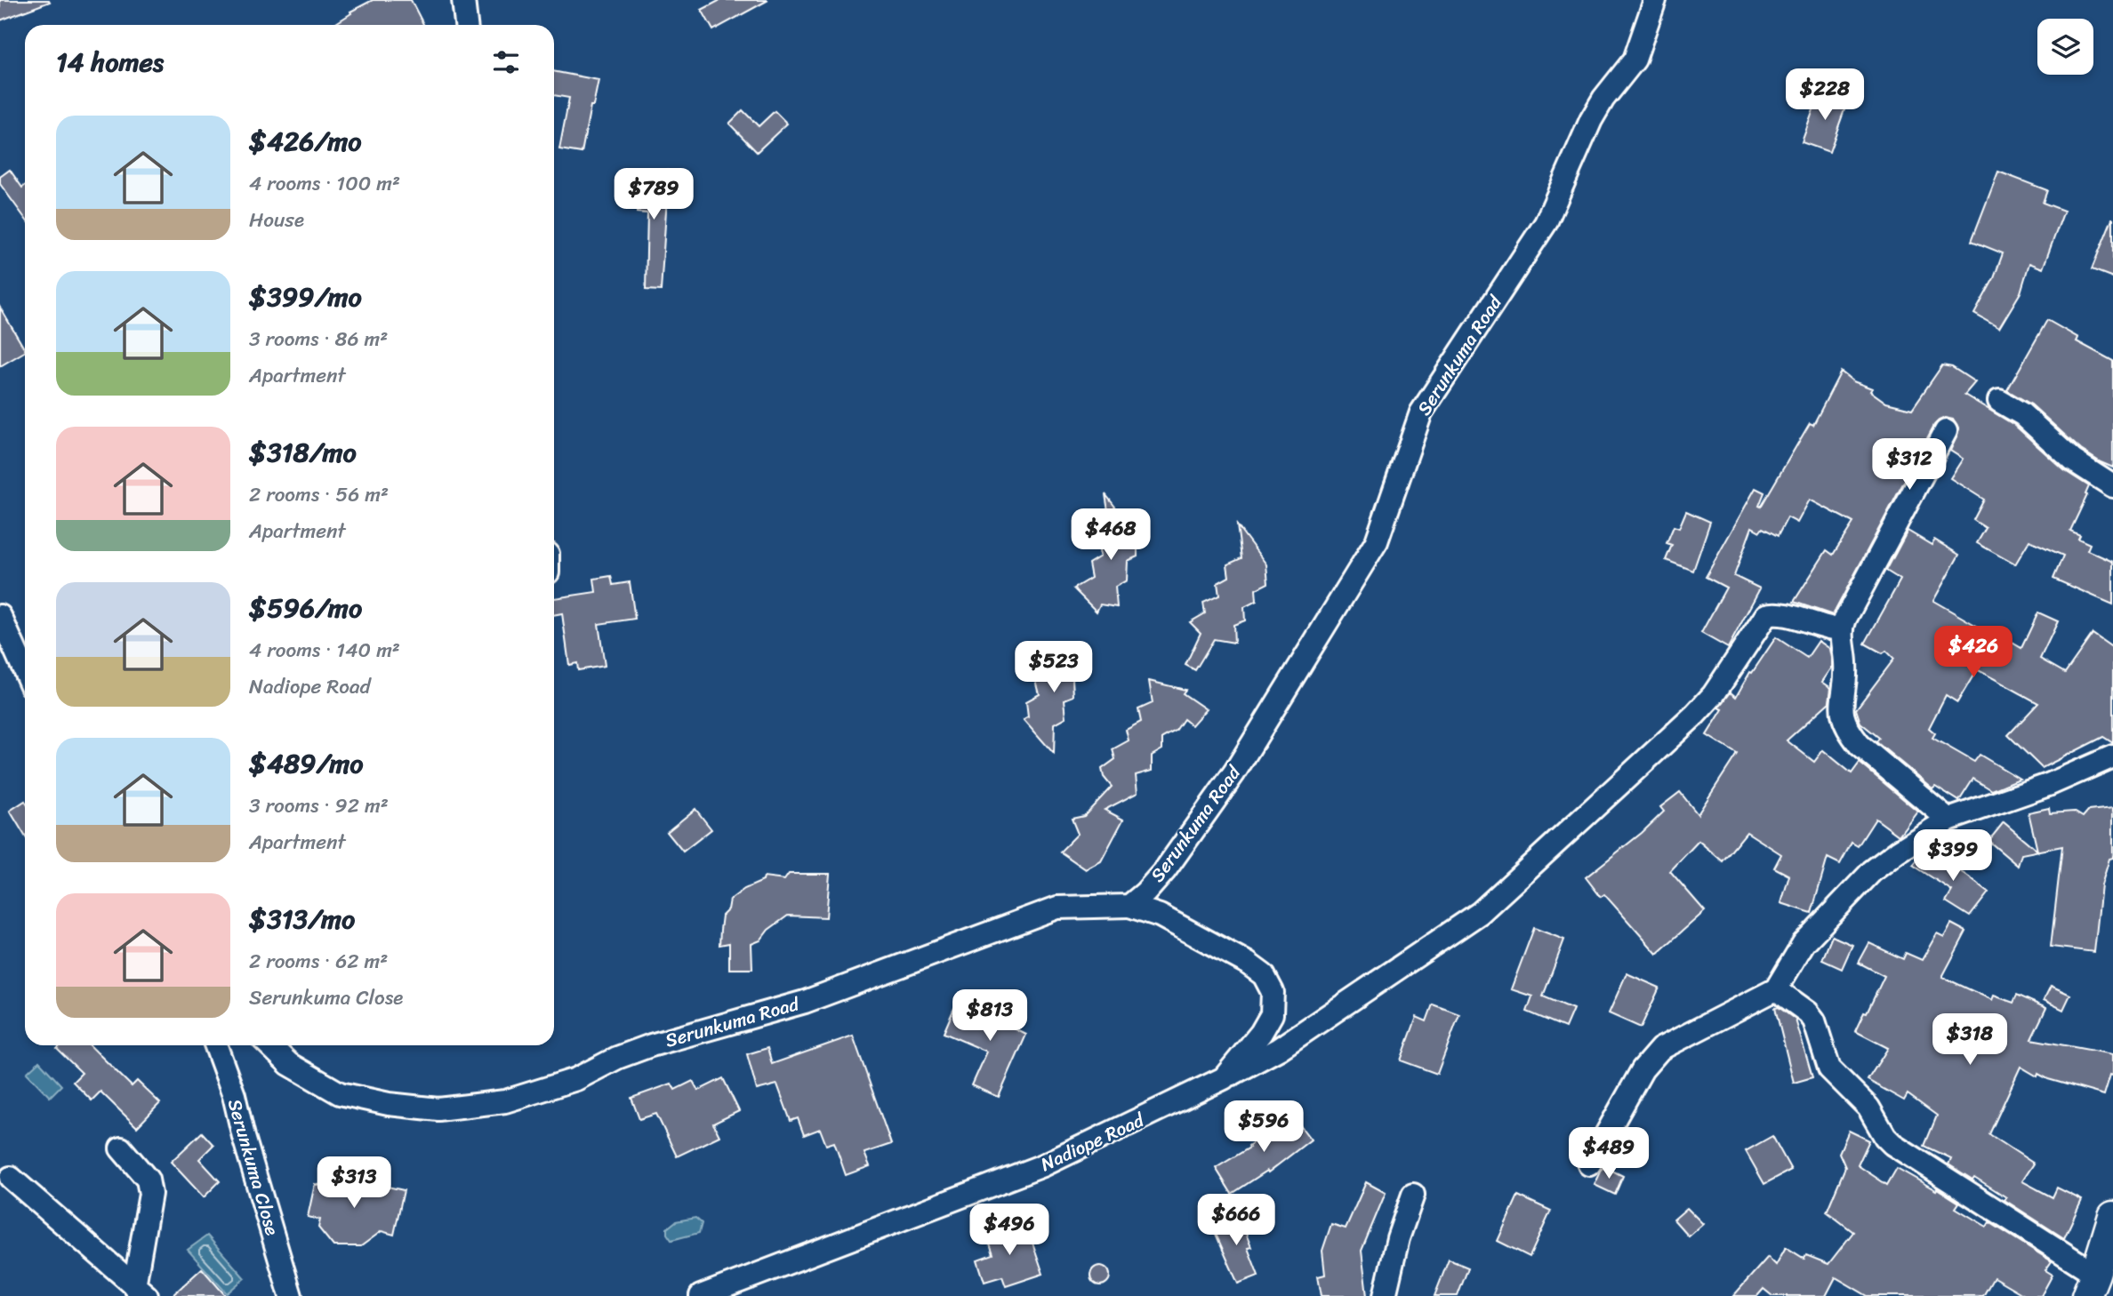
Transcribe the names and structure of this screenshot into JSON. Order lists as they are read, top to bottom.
{
  "streets": {
    "street": ["Serunkuma Road", "Nadiope Road", "Serunkuma Close"]
  },
  "crossings": [
    ["Serunkuma Road", "Nadiope Road"]
  ],
  "page": {
    "heading": "14 homes",
    "price": [
      "$228",
      "$789",
      "$312",
      "$468",
      "$426",
      "$523",
      "$399",
      "$813",
      "$318",
      "$596",
      "$489",
      "$313",
      "$666",
      "$496"
    ],
    "list": [
      {
        "name": "$426/mo",
        "note": "4 rooms · 100 m² · House"
      },
      {
        "name": "$399/mo",
        "note": "3 rooms · 86 m² · Apartment"
      },
      {
        "name": "$318/mo",
        "note": "2 rooms · 56 m² · Apartment"
      },
      {
        "name": "$596/mo",
        "note": "4 rooms · 140 m² · Nadiope Road"
      },
      {
        "name": "$489/mo",
        "note": "3 rooms · 92 m² · Apartment"
      },
      {
        "name": "$313/mo",
        "note": "2 rooms · 62 m² · Serunkuma Close"
      }
    ]
  }
}
